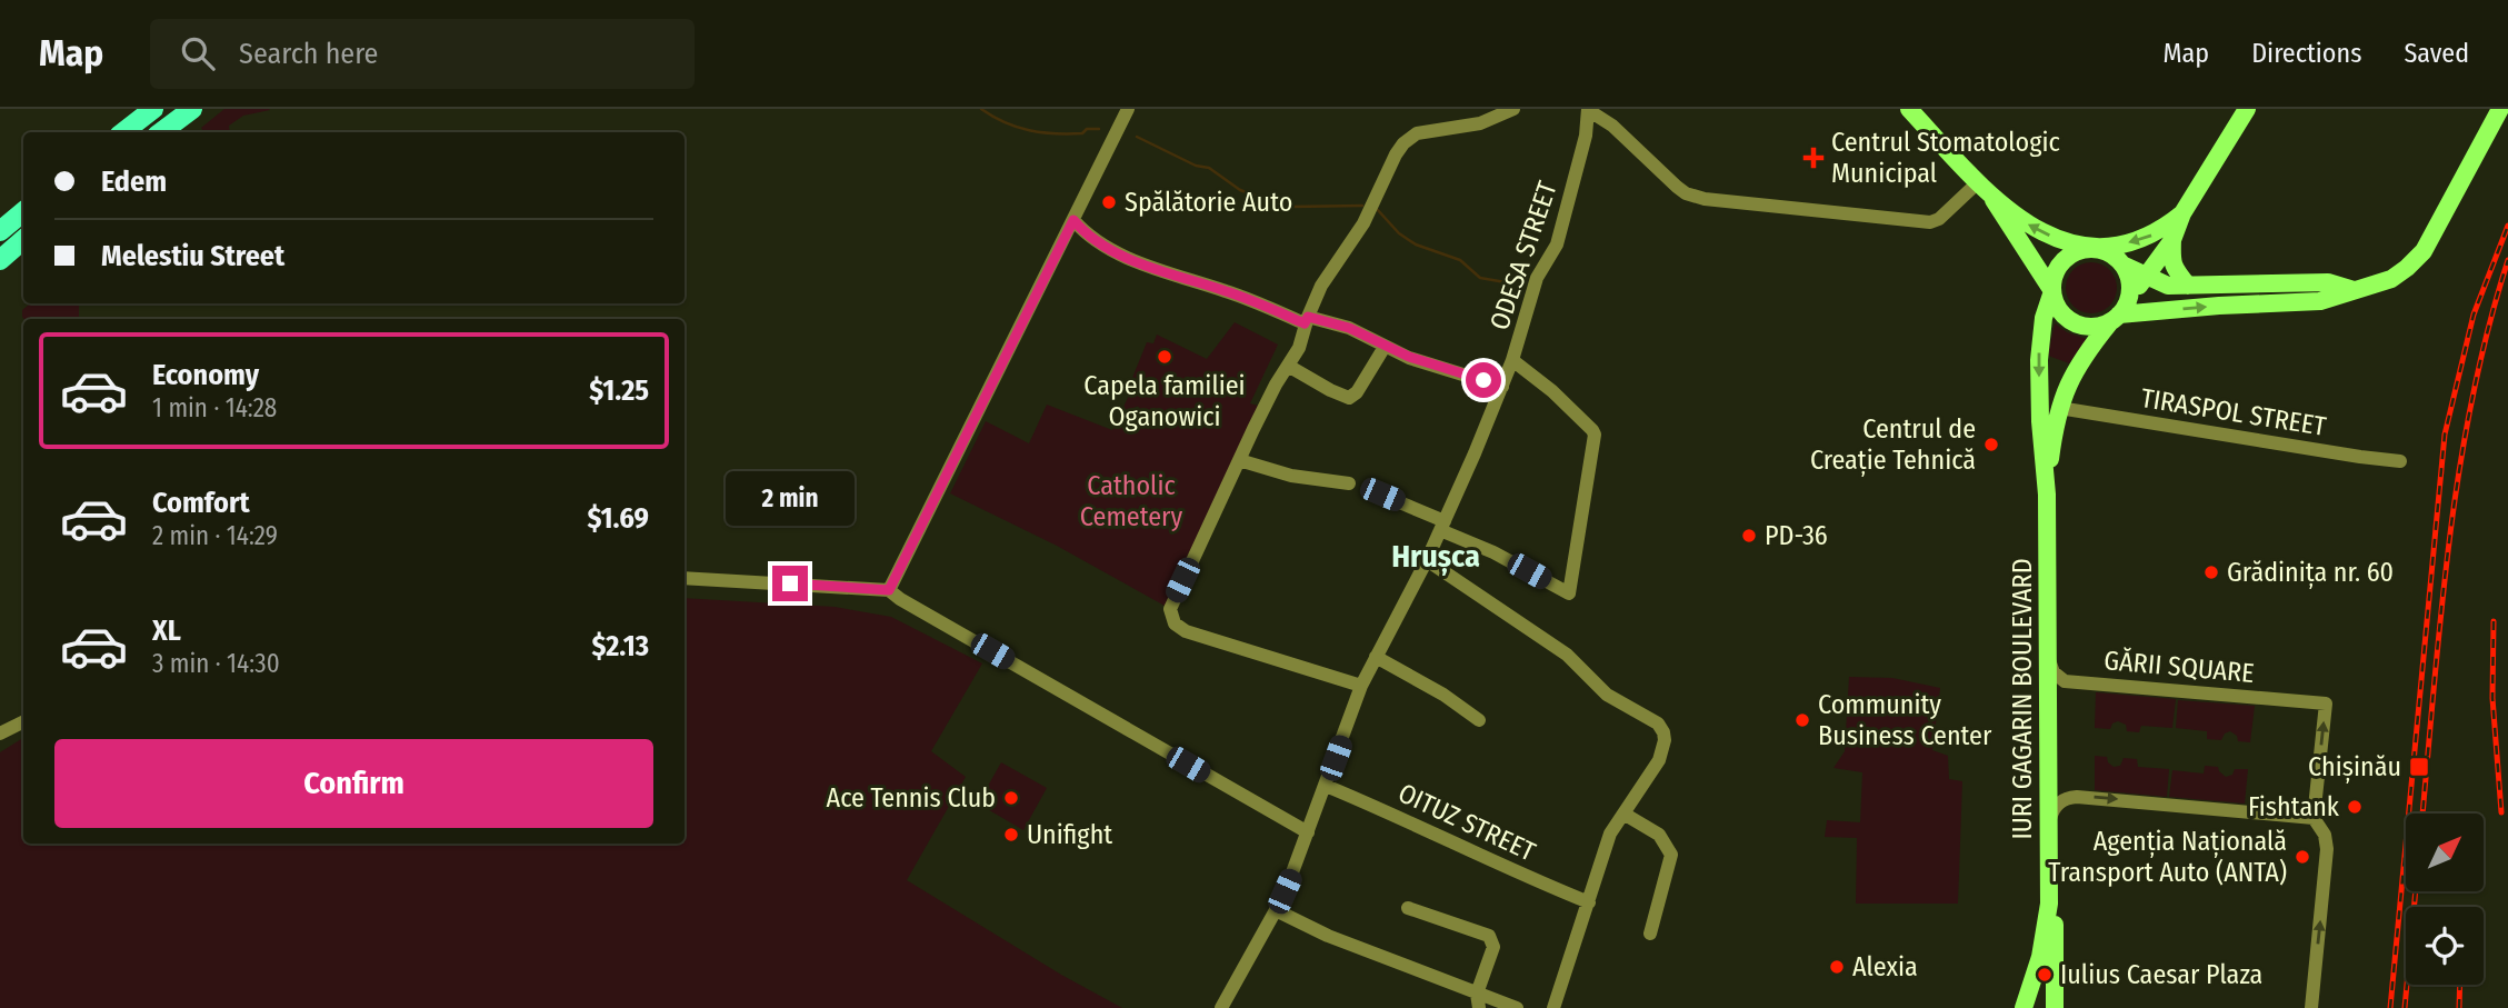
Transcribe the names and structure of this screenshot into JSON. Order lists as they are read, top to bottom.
{
  "streets": {
    "main road": ["IURI GAGARIN BOULEVARD"],
    "street": [
      "ODESA STREET",
      "TIRASPOL STREET",
      "GĂRII SQUARE",
      "OITUZ STREET"
    ]
  },
  "crossings": [
    ["ODESA STREET", "OITUZ STREET"],
    ["TIRASPOL STREET", "IURI GAGARIN BOULEVARD"],
    ["GĂRII SQUARE", "IURI GAGARIN BOULEVARD"]
  ],
  "districts": ["Hrușca"],
  "parks": ["Catholic Cemetery"],
  "places": {
    "health": ["Centrul Stomatologic Municipal"],
    "other": [
      "Spălătorie Auto",
      "Capela familiei Oganowici",
      "Centrul de Creație Tehnică",
      "PD-36",
      "Grădinița nr. 60",
      "Community Business Center",
      "Ace Tennis Club",
      "Fishtank",
      "Unifight",
      "Agenția Națională Transport Auto (ANTA)",
      "Alexia",
      "Iulius Caesar Plaza"
    ],
    "transit": ["Chișinău"]
  },
  "north": "top right",
  "page": {
    "header": "Map",
    "search": "Search here",
    "nav": ["Map", "Directions", "Saved"],
    "banner": ["Edem", "Melestiu Street"],
    "list": [
      {
        "name": "Economy",
        "note": "1 min · 14:28",
        "value": "$1.25"
      },
      {
        "name": "Comfort",
        "note": "2 min · 14:29",
        "value": "$1.69"
      },
      {
        "name": "XL",
        "note": "3 min · 14:30",
        "value": "$2.13"
      }
    ],
    "bubble": "2 min",
    "buttons": "Confirm"
  }
}
